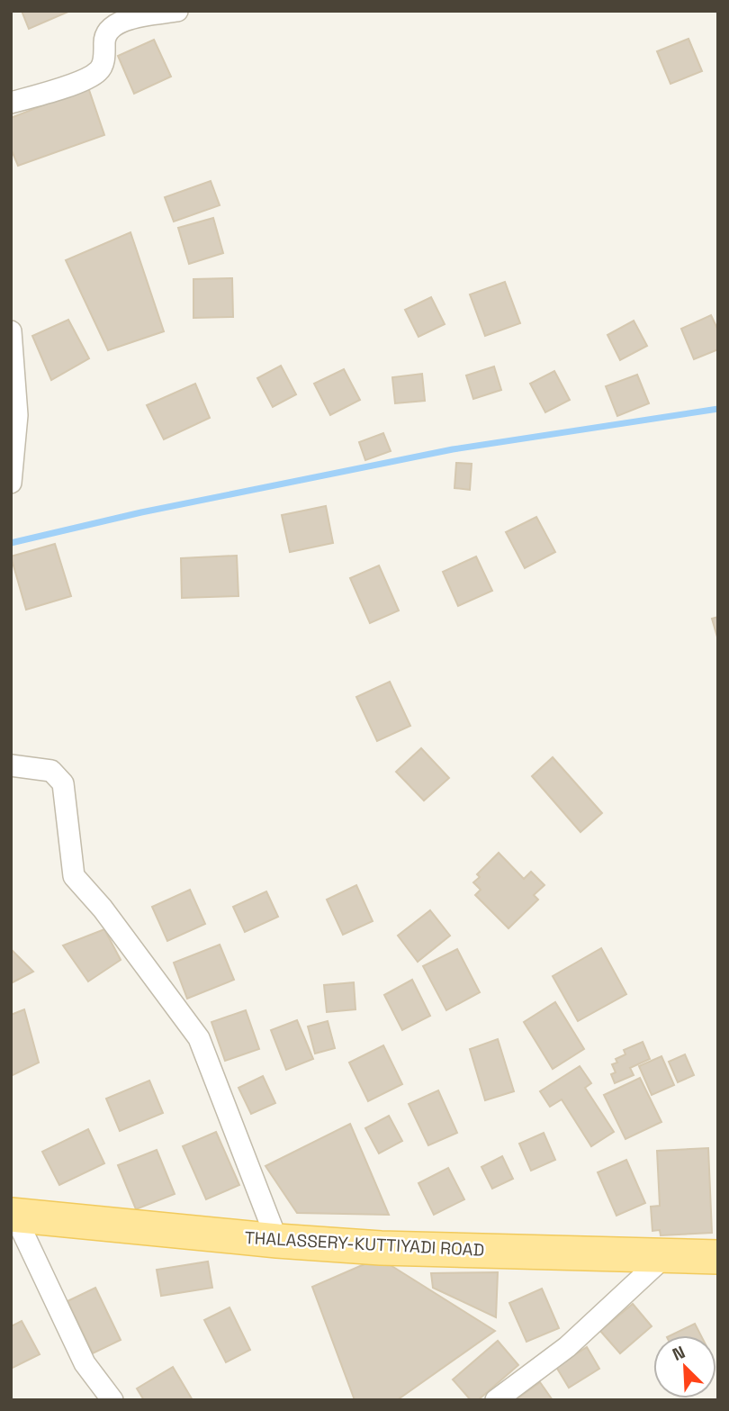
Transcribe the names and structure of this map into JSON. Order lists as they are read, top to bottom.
{
  "streets": {
    "main road": ["THALASSERY-KUTTIYADI ROAD"]
  },
  "north": "top left"
}
